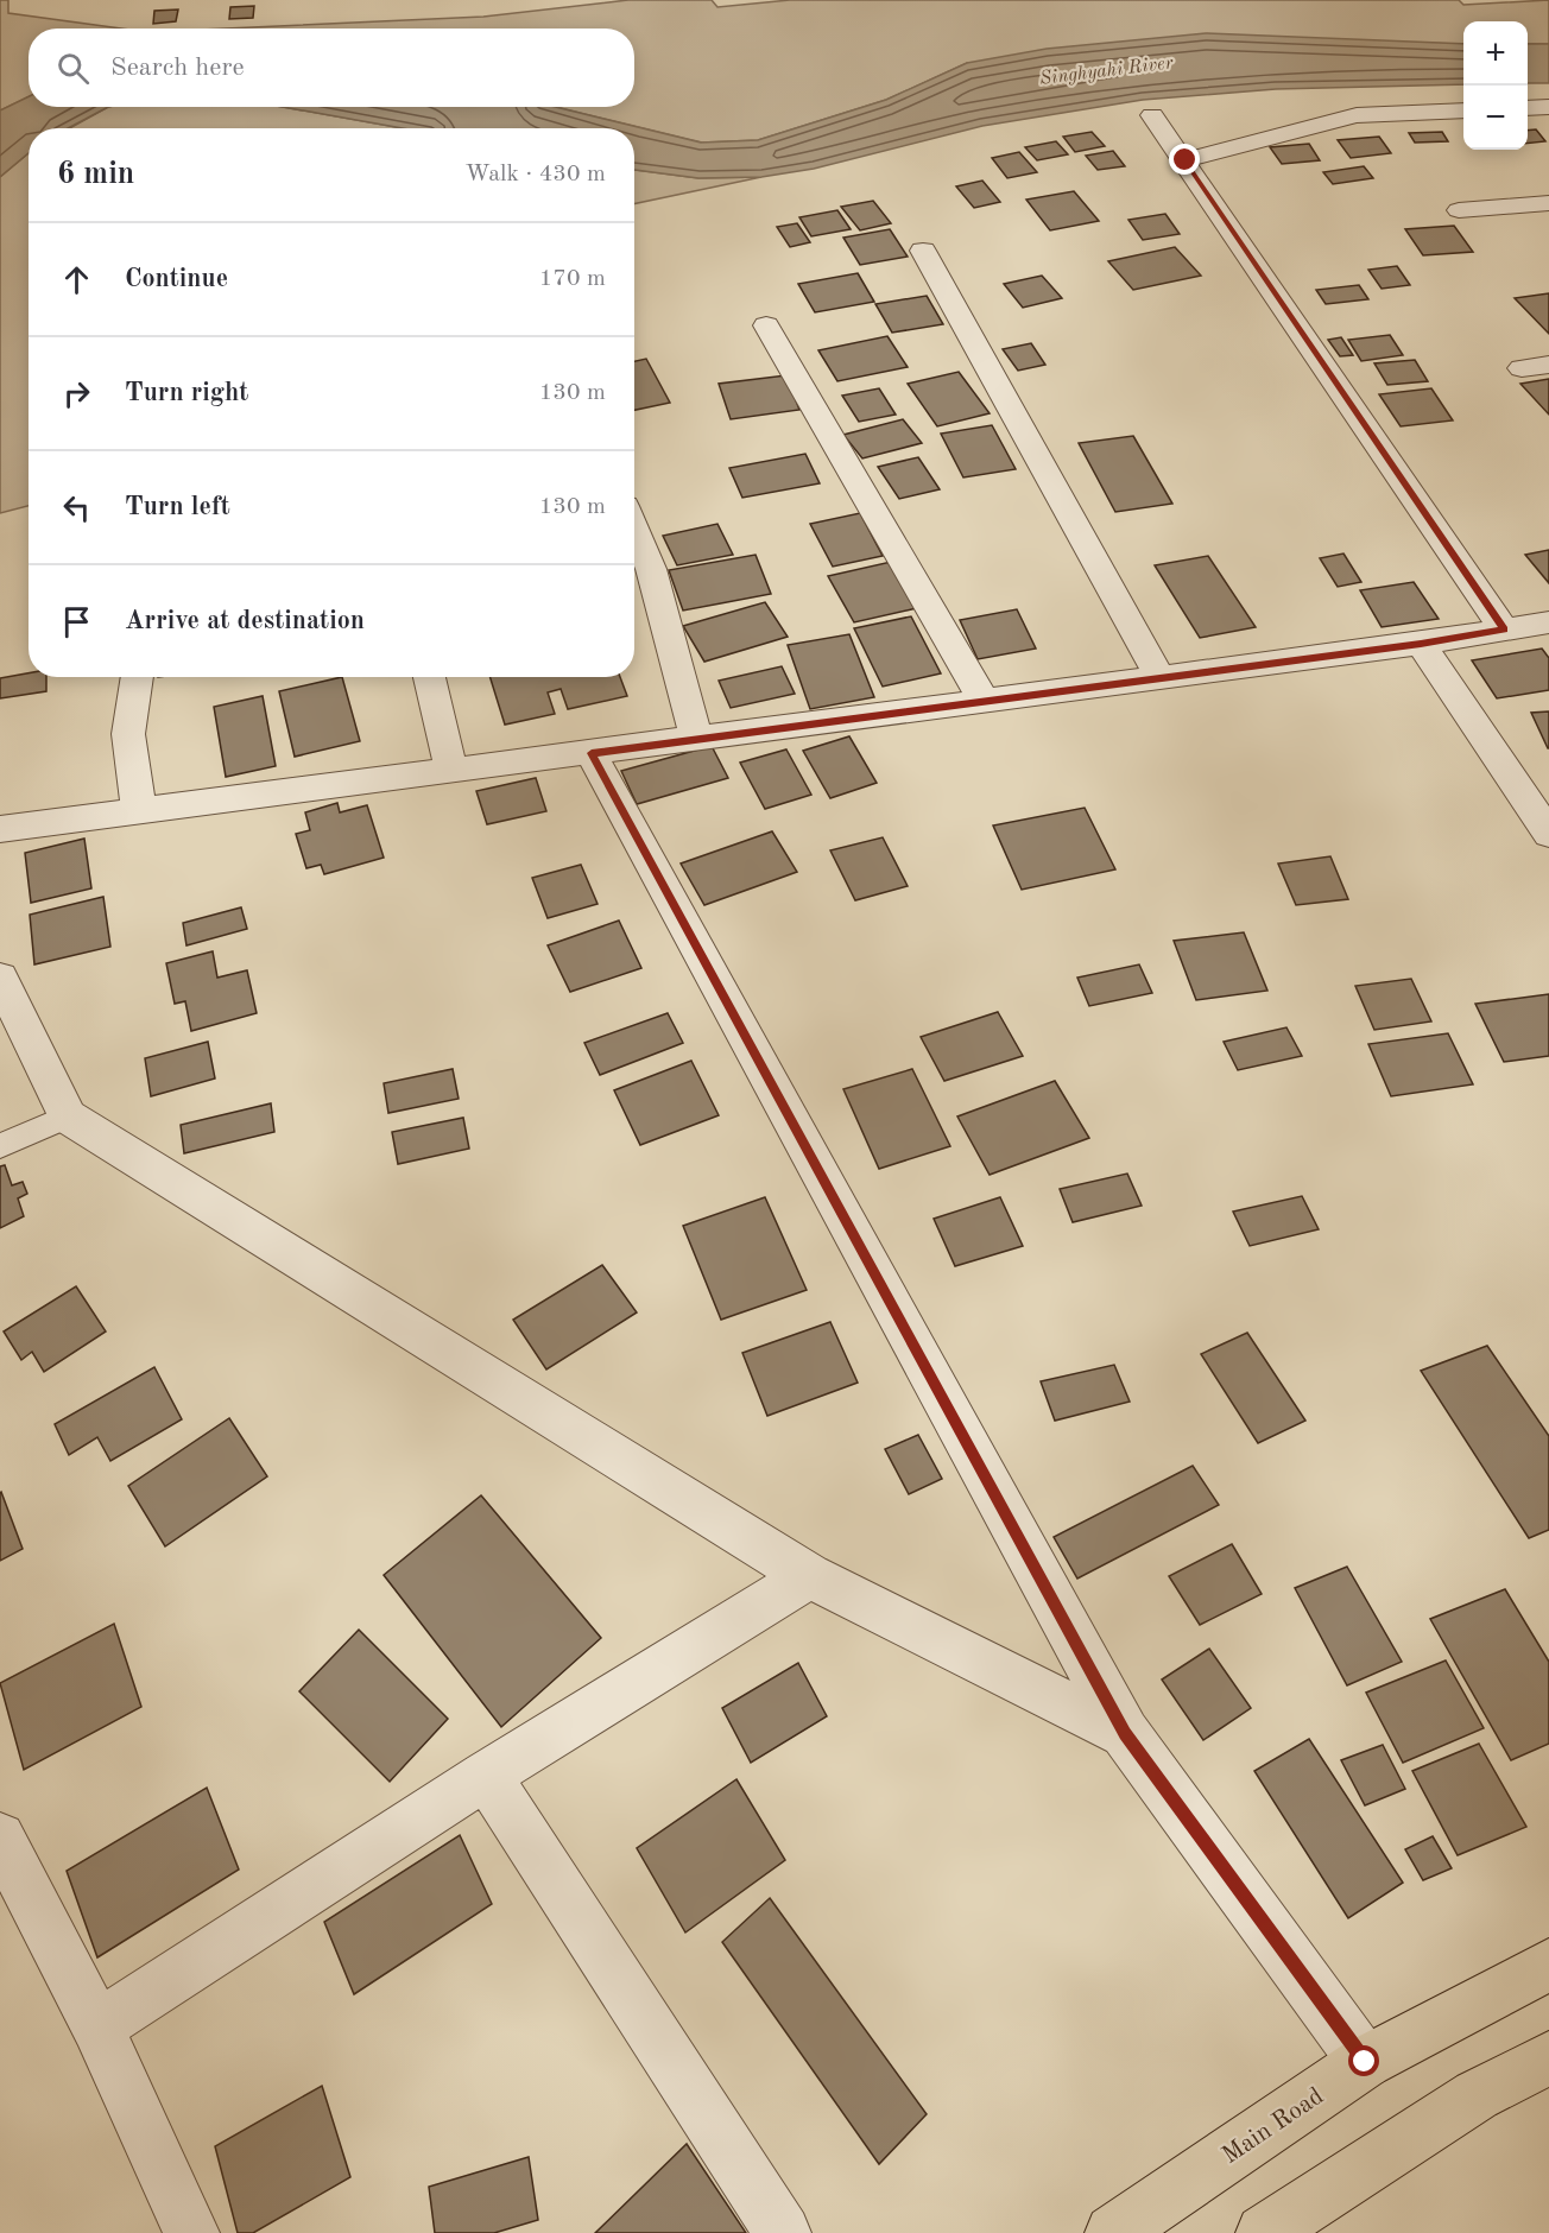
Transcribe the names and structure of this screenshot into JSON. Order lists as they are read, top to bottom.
{
  "streets": {
    "main road": ["Main Road"]
  },
  "water": ["Singhyahi River"],
  "page": {
    "map_buttons": ["+", "−"],
    "search": "Search here",
    "heading": ["6 min", "Walk · 430 m"],
    "list": [
      ["Continue", "170 m"],
      ["Turn right", "130 m"],
      ["Turn left", "130 m"],
      "Arrive at destination"
    ]
  }
}
